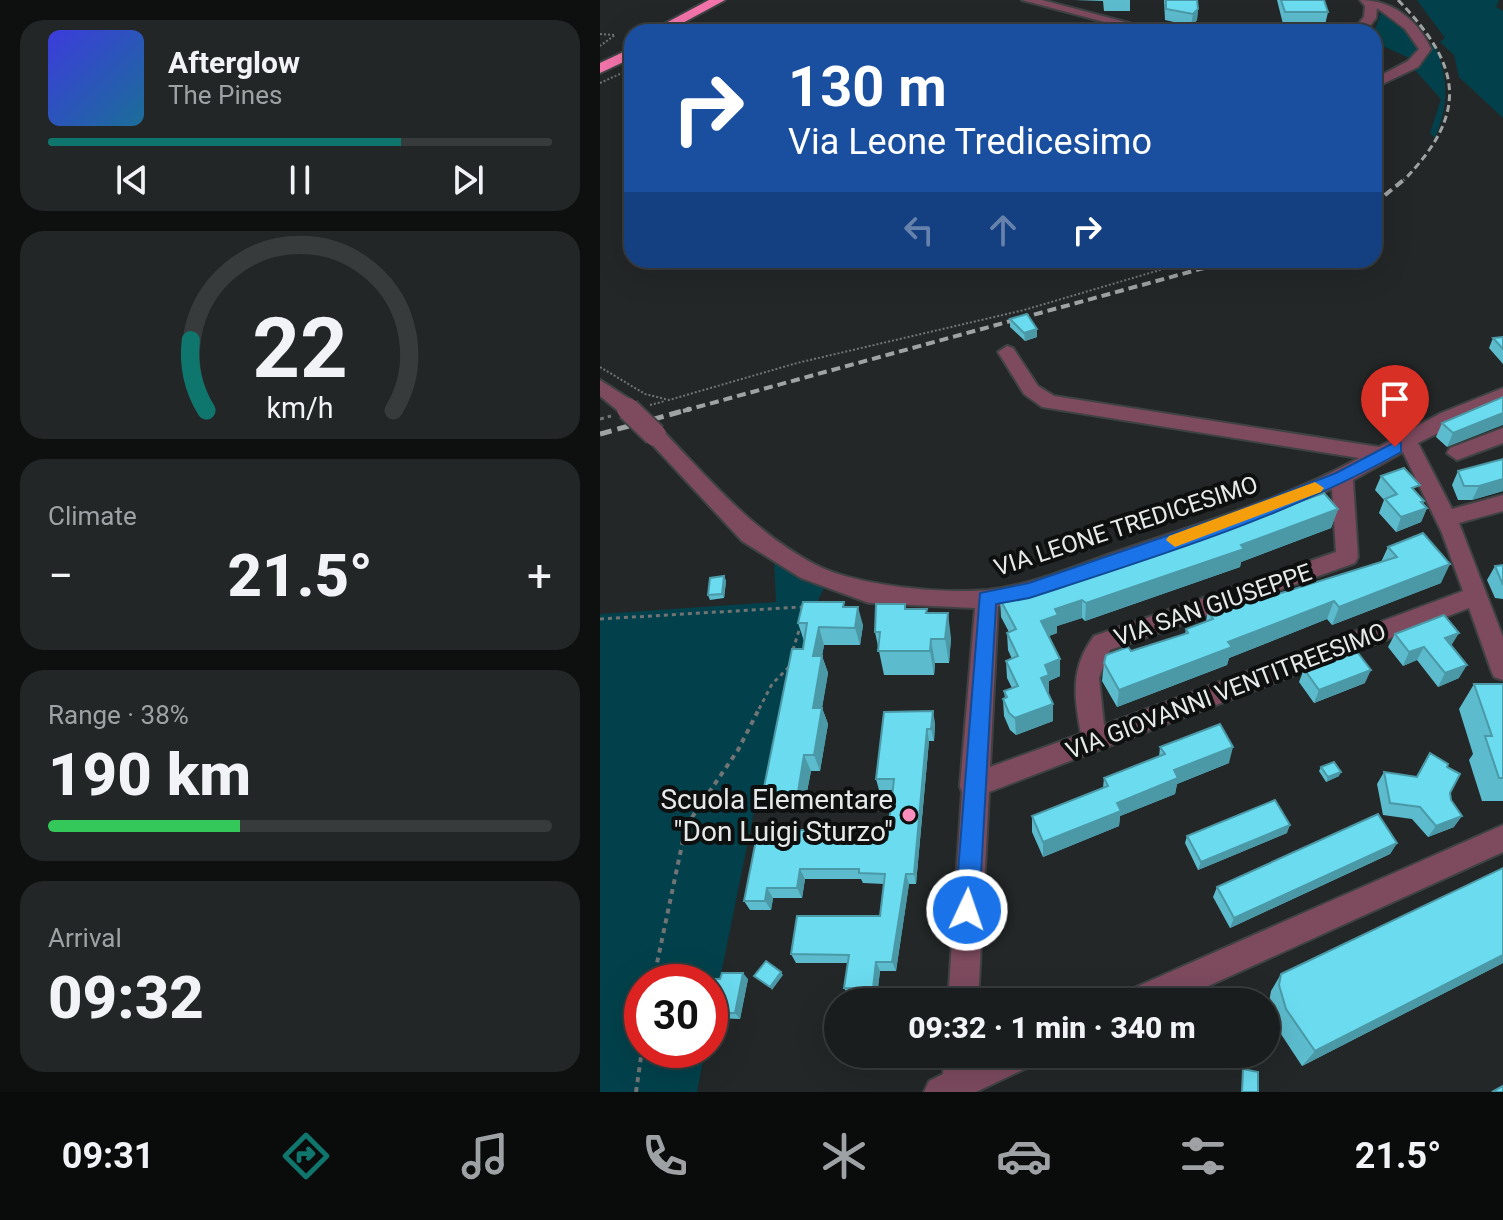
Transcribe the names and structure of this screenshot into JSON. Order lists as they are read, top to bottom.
{
  "streets": {
    "street": ["VIA LEONE TREDICESIMO", "VIA SAN GIUSEPPE", "VIA GIOVANNI VENTITREESIMO"]
  },
  "crossings": [
    ["VIA LEONE TREDICESIMO", "VIA SAN GIUSEPPE"],
    ["VIA SAN GIUSEPPE", "VIA GIOVANNI VENTITREESIMO"]
  ],
  "places": ["Scuola Elementare \"Don Luigi Sturzo\""],
  "page": {
    "turn": ["130 m", "Via Leone Tredicesimo"],
    "song": ["Afterglow", "The Pines"],
    "tile": [
      "Climate",
      ["Range · 38%", "190 km"],
      ["Arrival", "09:32"]
    ],
    "heat": ["−", "21.5°", "+"],
    "limit": "30",
    "trip": "09:32 · 1 min · 340 m",
    "tabs": ["09:31", "21.5°"],
    "gauge": ["22", "km/h"]
  }
}
